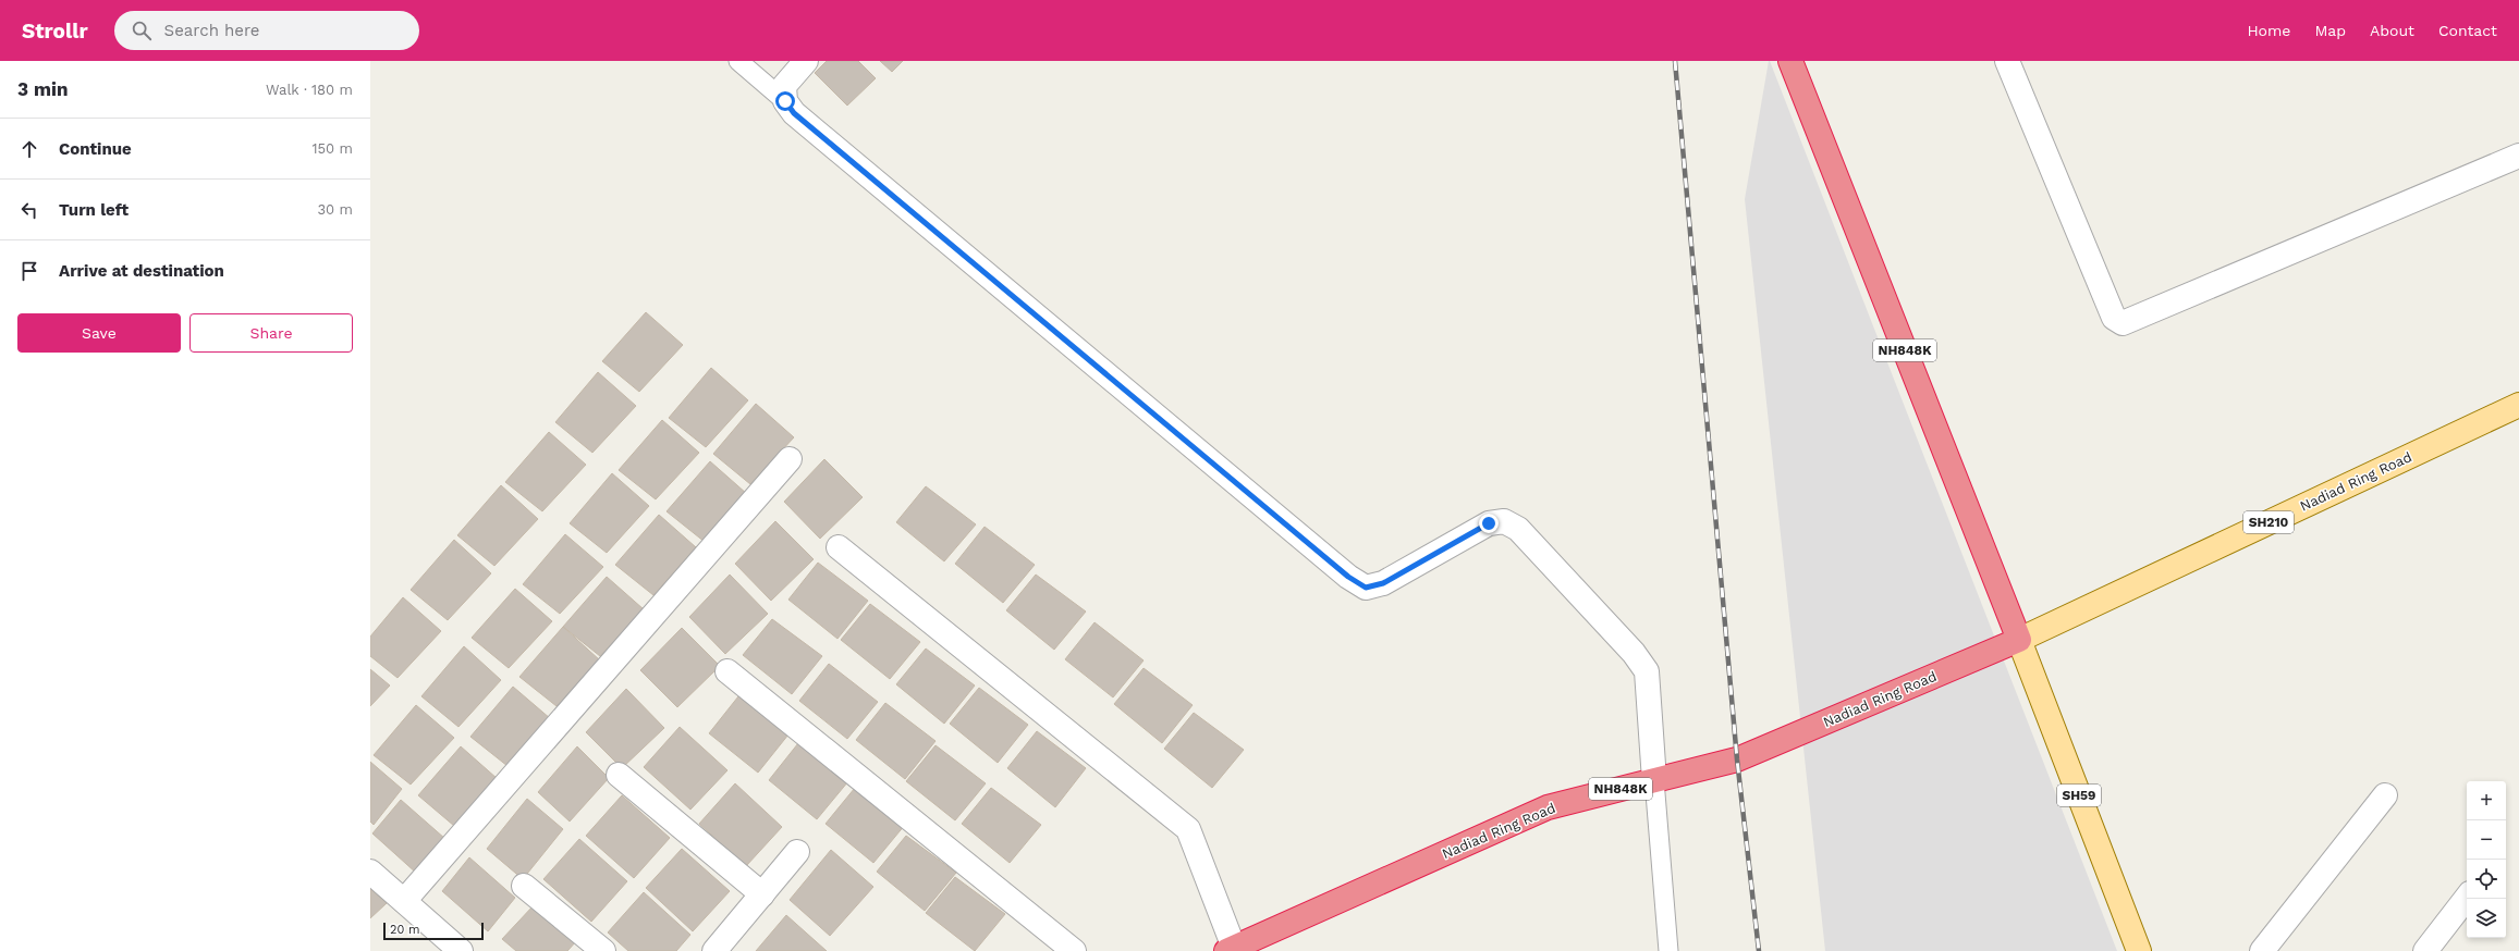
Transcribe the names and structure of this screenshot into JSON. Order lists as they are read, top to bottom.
{
  "streets": {
    "highway": ["NH848K", "Nadiad Ring Road"],
    "main road": ["SH210", "SH59"]
  },
  "crossings": [
    ["NH848K", "Nadiad Ring Road"],
    ["NH848K", "SH59"],
    ["Nadiad Ring Road", "SH59"]
  ],
  "scale_bar": "20 m",
  "page": {
    "header": "Strollr",
    "search": "Search here",
    "nav": [
      "Home",
      "Map",
      "About",
      "Contact"
    ],
    "heading": ["3 min", "Walk · 180 m"],
    "list": [
      ["Continue", "150 m"],
      ["Turn left", "30 m"],
      "Arrive at destination"
    ],
    "buttons": ["Save", "Share"],
    "map_buttons": ["+", "−"],
    "scale": "20 m"
  }
}
